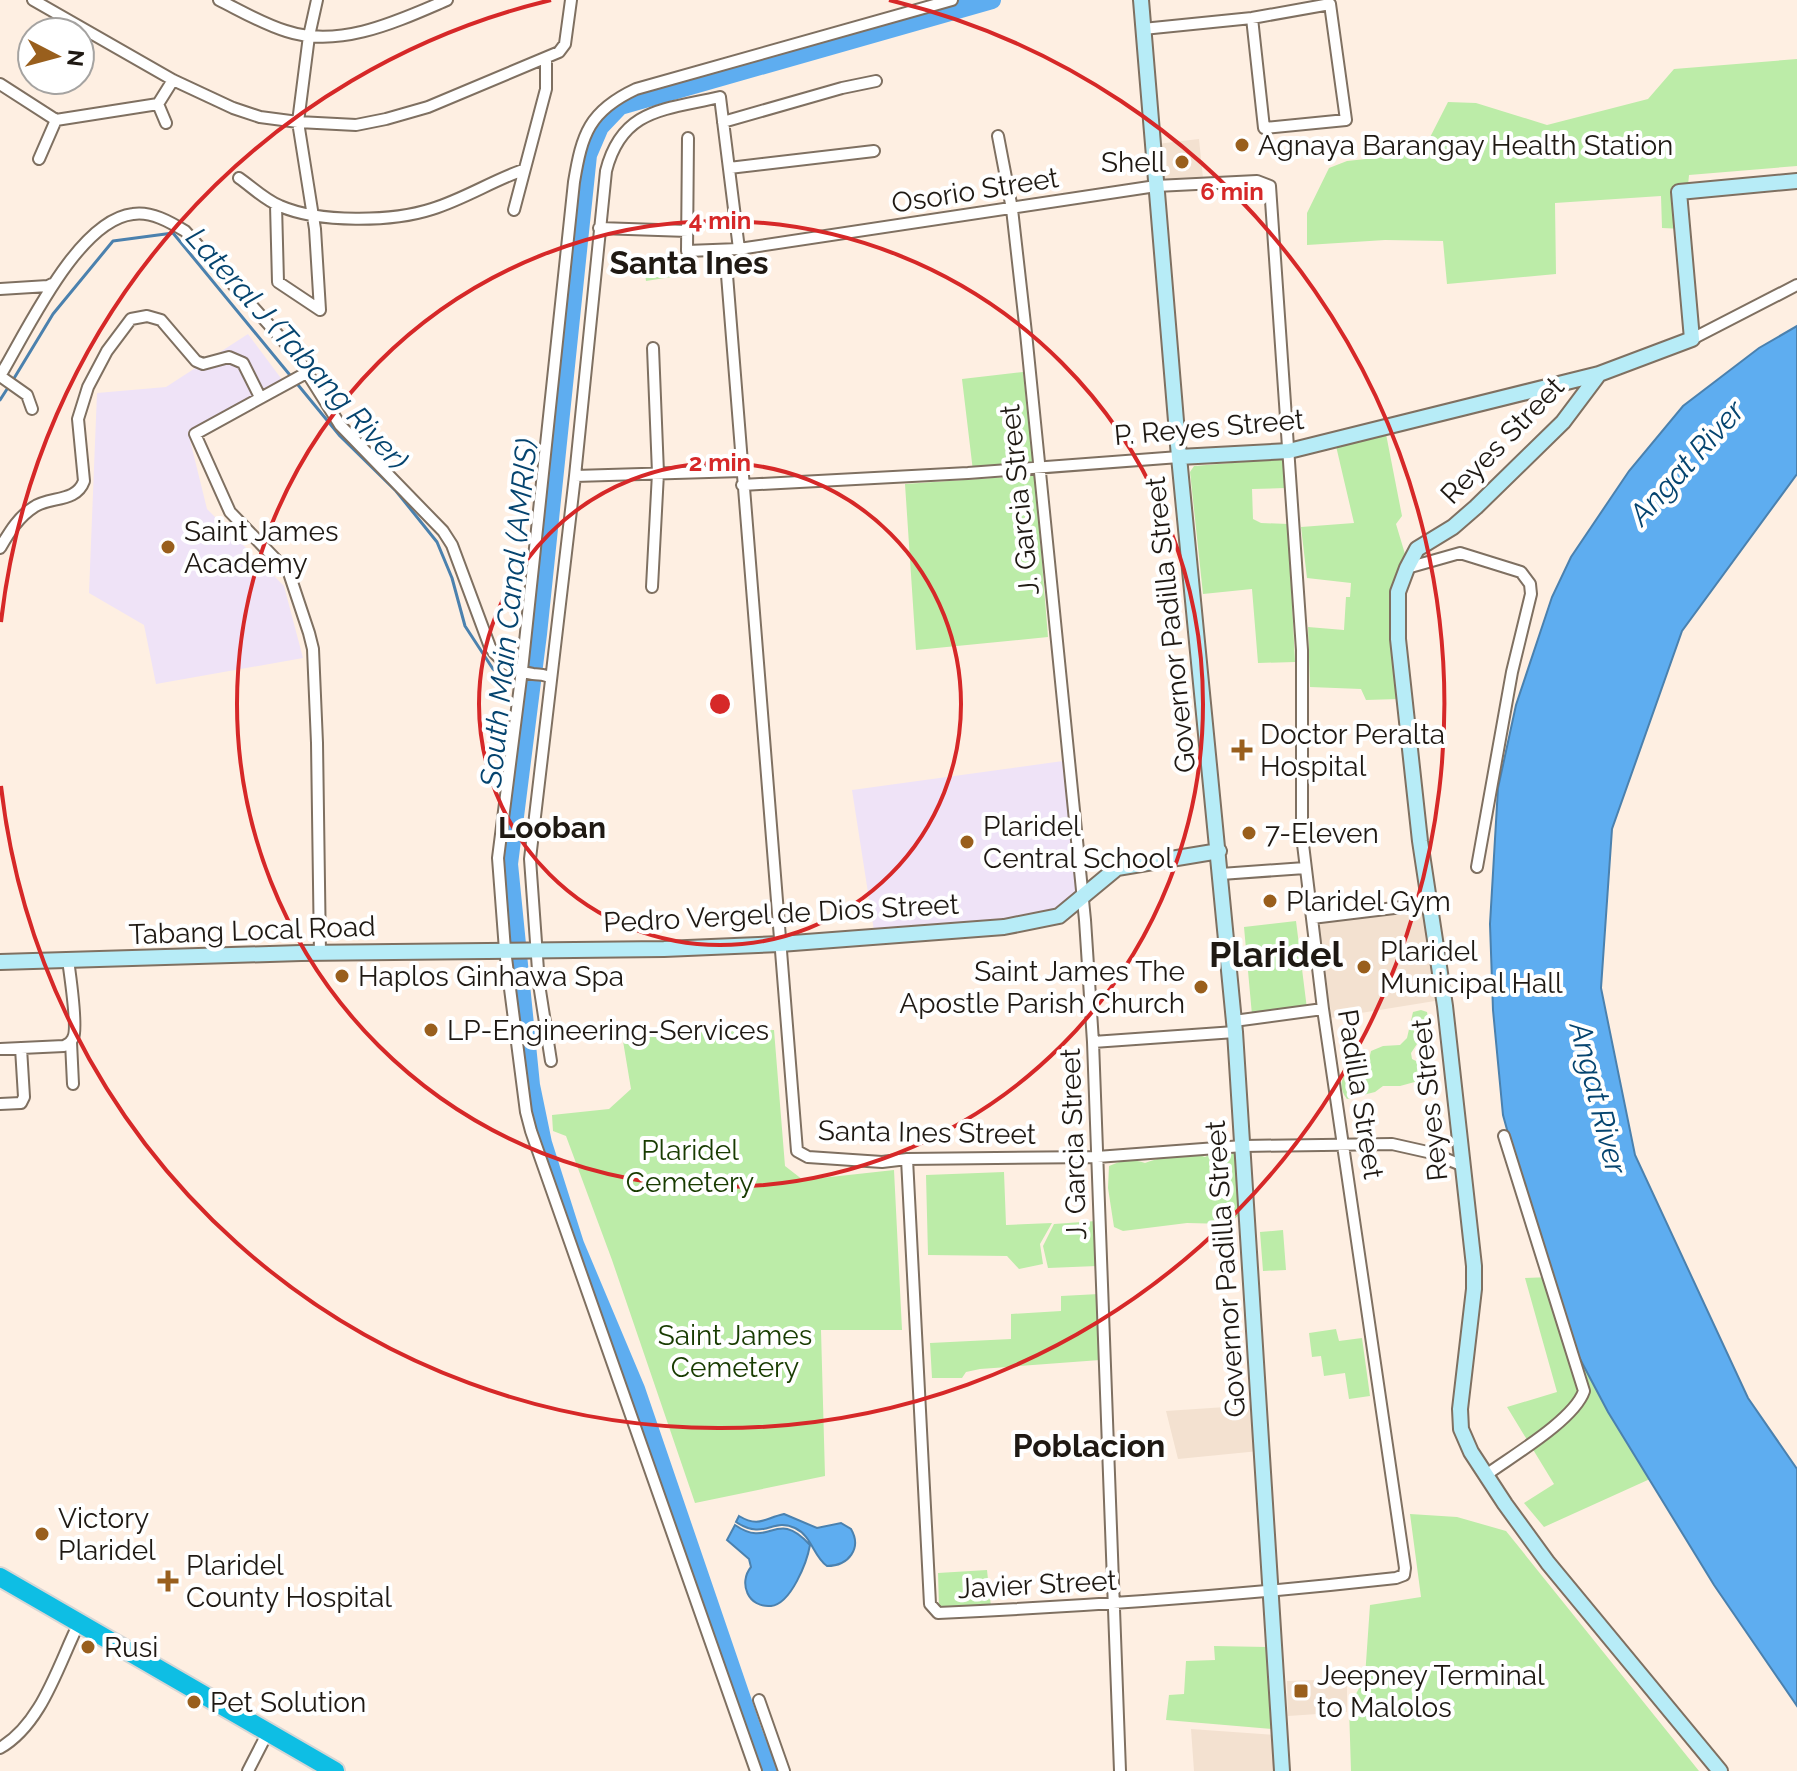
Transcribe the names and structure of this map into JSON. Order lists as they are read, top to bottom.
{
  "streets": {
    "street": [
      "Osorio Street",
      "P. Reyes Street",
      "Reyes Street",
      "J. Garcia Street",
      "Governor Padilla Street",
      "Pedro Vergel de Dios Street",
      "Tabang Local Road",
      "Padilla Street",
      "Santa Ines Street",
      "Javier Street"
    ]
  },
  "crossings": [
    ["Osorio Street", "J. Garcia Street"],
    ["Osorio Street", "Governor Padilla Street"],
    ["Osorio Street", "Padilla Street"],
    ["Osorio Street", "Santa Ines Street"],
    ["P. Reyes Street", "Reyes Street"],
    ["P. Reyes Street", "J. Garcia Street"],
    ["P. Reyes Street", "Governor Padilla Street"],
    ["P. Reyes Street", "Padilla Street"],
    ["P. Reyes Street", "Santa Ines Street"],
    ["Reyes Street", "Santa Ines Street"],
    ["J. Garcia Street", "Pedro Vergel de Dios Street"],
    ["J. Garcia Street", "Santa Ines Street"],
    ["J. Garcia Street", "Javier Street"],
    ["Governor Padilla Street", "Pedro Vergel de Dios Street"],
    ["Governor Padilla Street", "Santa Ines Street"],
    ["Governor Padilla Street", "Javier Street"],
    ["Pedro Vergel de Dios Street", "Tabang Local Road"],
    ["Pedro Vergel de Dios Street", "Santa Ines Street"],
    ["Padilla Street", "Santa Ines Street"],
    ["Padilla Street", "Javier Street"],
    ["Santa Ines Street", "Javier Street"]
  ],
  "districts": [
    "Santa Ines",
    "Looban",
    "Plaridel",
    "Poblacion"
  ],
  "water": ["Lateral J (Tabang River)", "Angat River", "South Main Canal (AMRIS)"],
  "parks": ["Plaridel Cemetery", "Saint James Cemetery"],
  "places": {
    "other": [
      "Agnaya Barangay Health Station",
      "Shell",
      "Saint James Academy",
      "7-Eleven",
      "Plaridel Central School",
      "Plaridel Gym",
      "Plaridel Municipal Hall",
      "Haplos Ginhawa Spa",
      "Saint James The Apostle Parish Church",
      "LP-Engineering-Services",
      "Victory Plaridel",
      "Rusi",
      "Pet Solution"
    ],
    "health": ["Doctor Peralta Hospital", "Plaridel County Hospital"],
    "transit": ["Jeepney Terminal to Malolos"]
  },
  "north": "right",
  "rings": ["6 min", "4 min", "2 min"]
}
